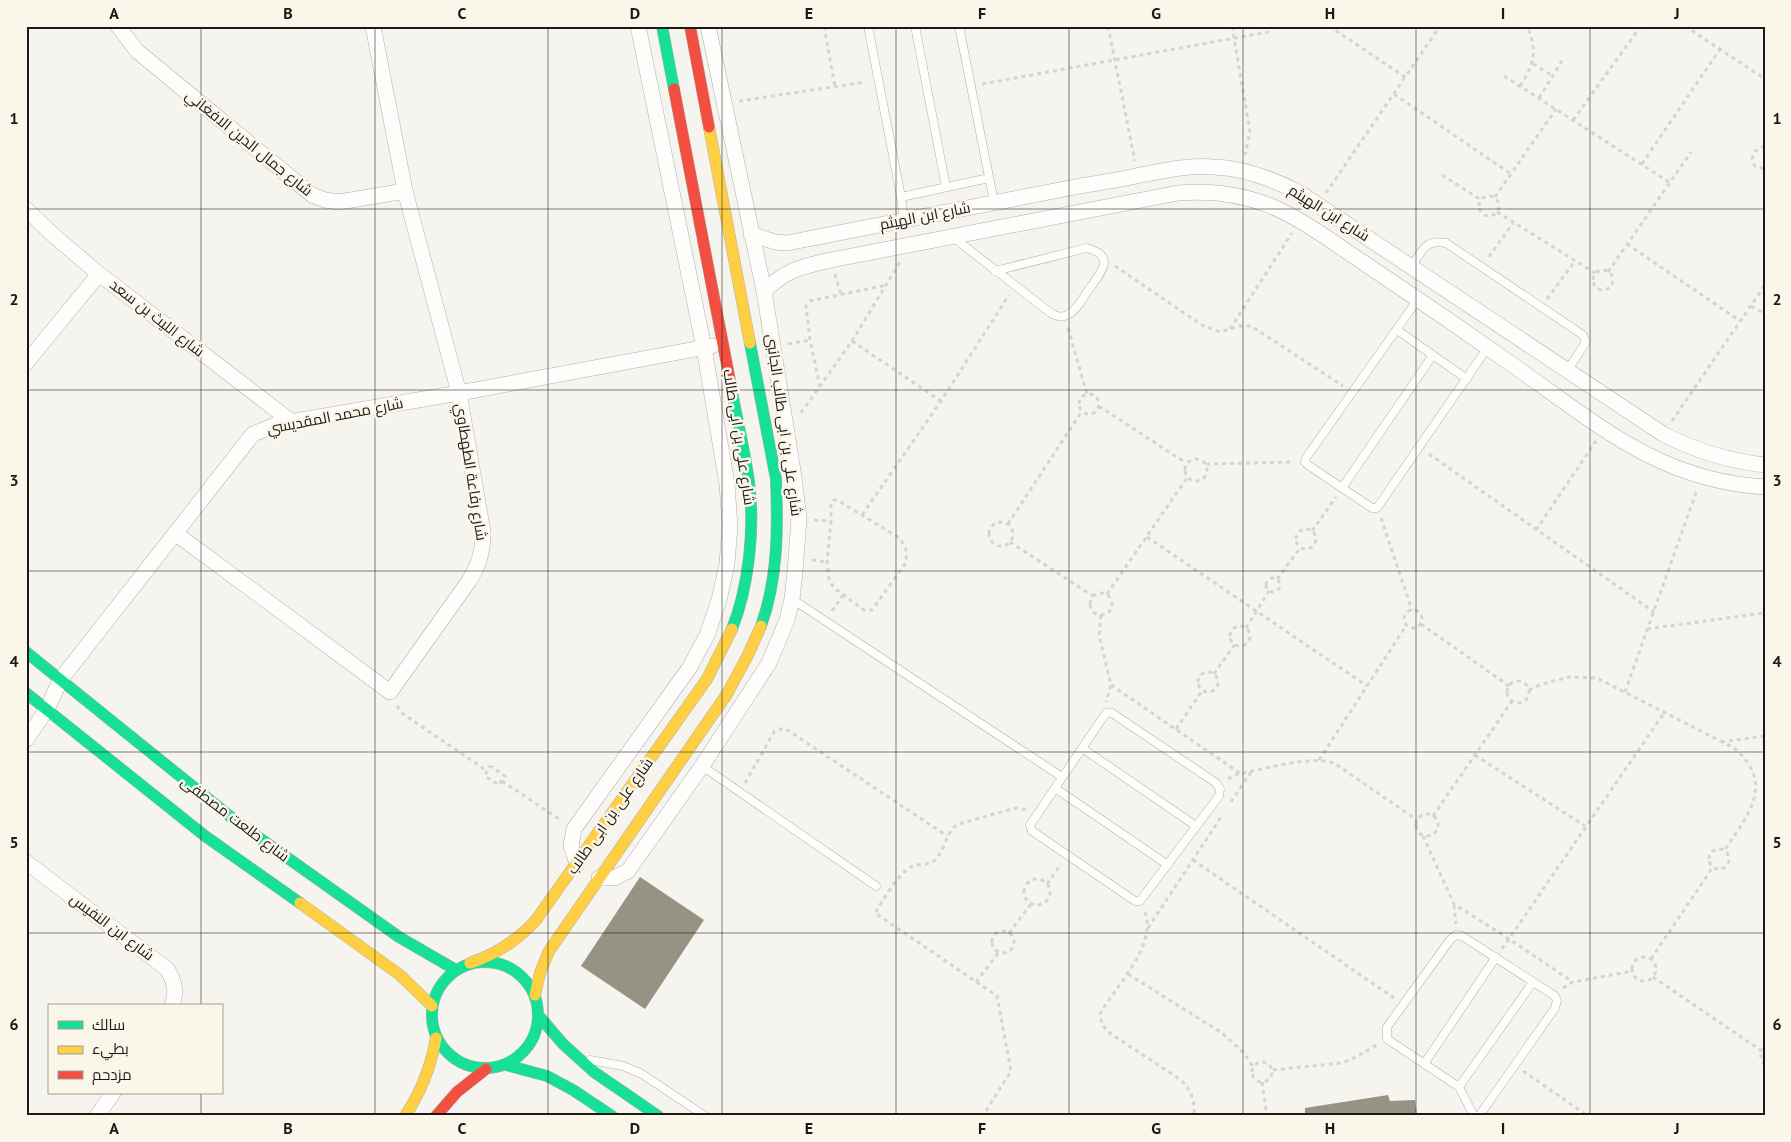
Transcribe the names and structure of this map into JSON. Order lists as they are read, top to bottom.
{
  "streets": {
    "street": [
      "شارع جمال الدين الافغاني",
      "شارع ابن الهيثم",
      "شارع الليث بن سعد",
      "شارع محمد المقديسي",
      "شارع على بن ابى طالب الجانبى",
      "شارع على بن ابى طالب",
      "شارع رفاعة الطهطاوي",
      "شارع طلعت مصطفى",
      "شارع ابن النفيس"
    ]
  },
  "crossings": [
    ["شارع جمال الدين الافغاني", "شارع رفاعة الطهطاوي"],
    ["شارع ابن الهيثم", "شارع على بن ابى طالب الجانبى"],
    ["شارع الليث بن سعد", "شارع محمد المقديسي"],
    ["شارع محمد المقديسي", "شارع على بن ابى طالب"],
    ["شارع محمد المقديسي", "شارع رفاعة الطهطاوي"],
    ["شارع محمد المقديسي", "شارع طلعت مصطفى"],
    ["شارع على بن ابى طالب الجانبى", "شارع على بن ابى طالب"],
    ["شارع على بن ابى طالب", "شارع طلعت مصطفى"]
  ],
  "legend": ["سالك", "بطيء", "مزدحم"],
  "grid": {
    "columns": [
      "A",
      "B",
      "C",
      "D",
      "E",
      "F",
      "G",
      "H",
      "I",
      "J"
    ],
    "rows": [
      "1",
      "2",
      "3",
      "4",
      "5",
      "6"
    ]
  }
}
